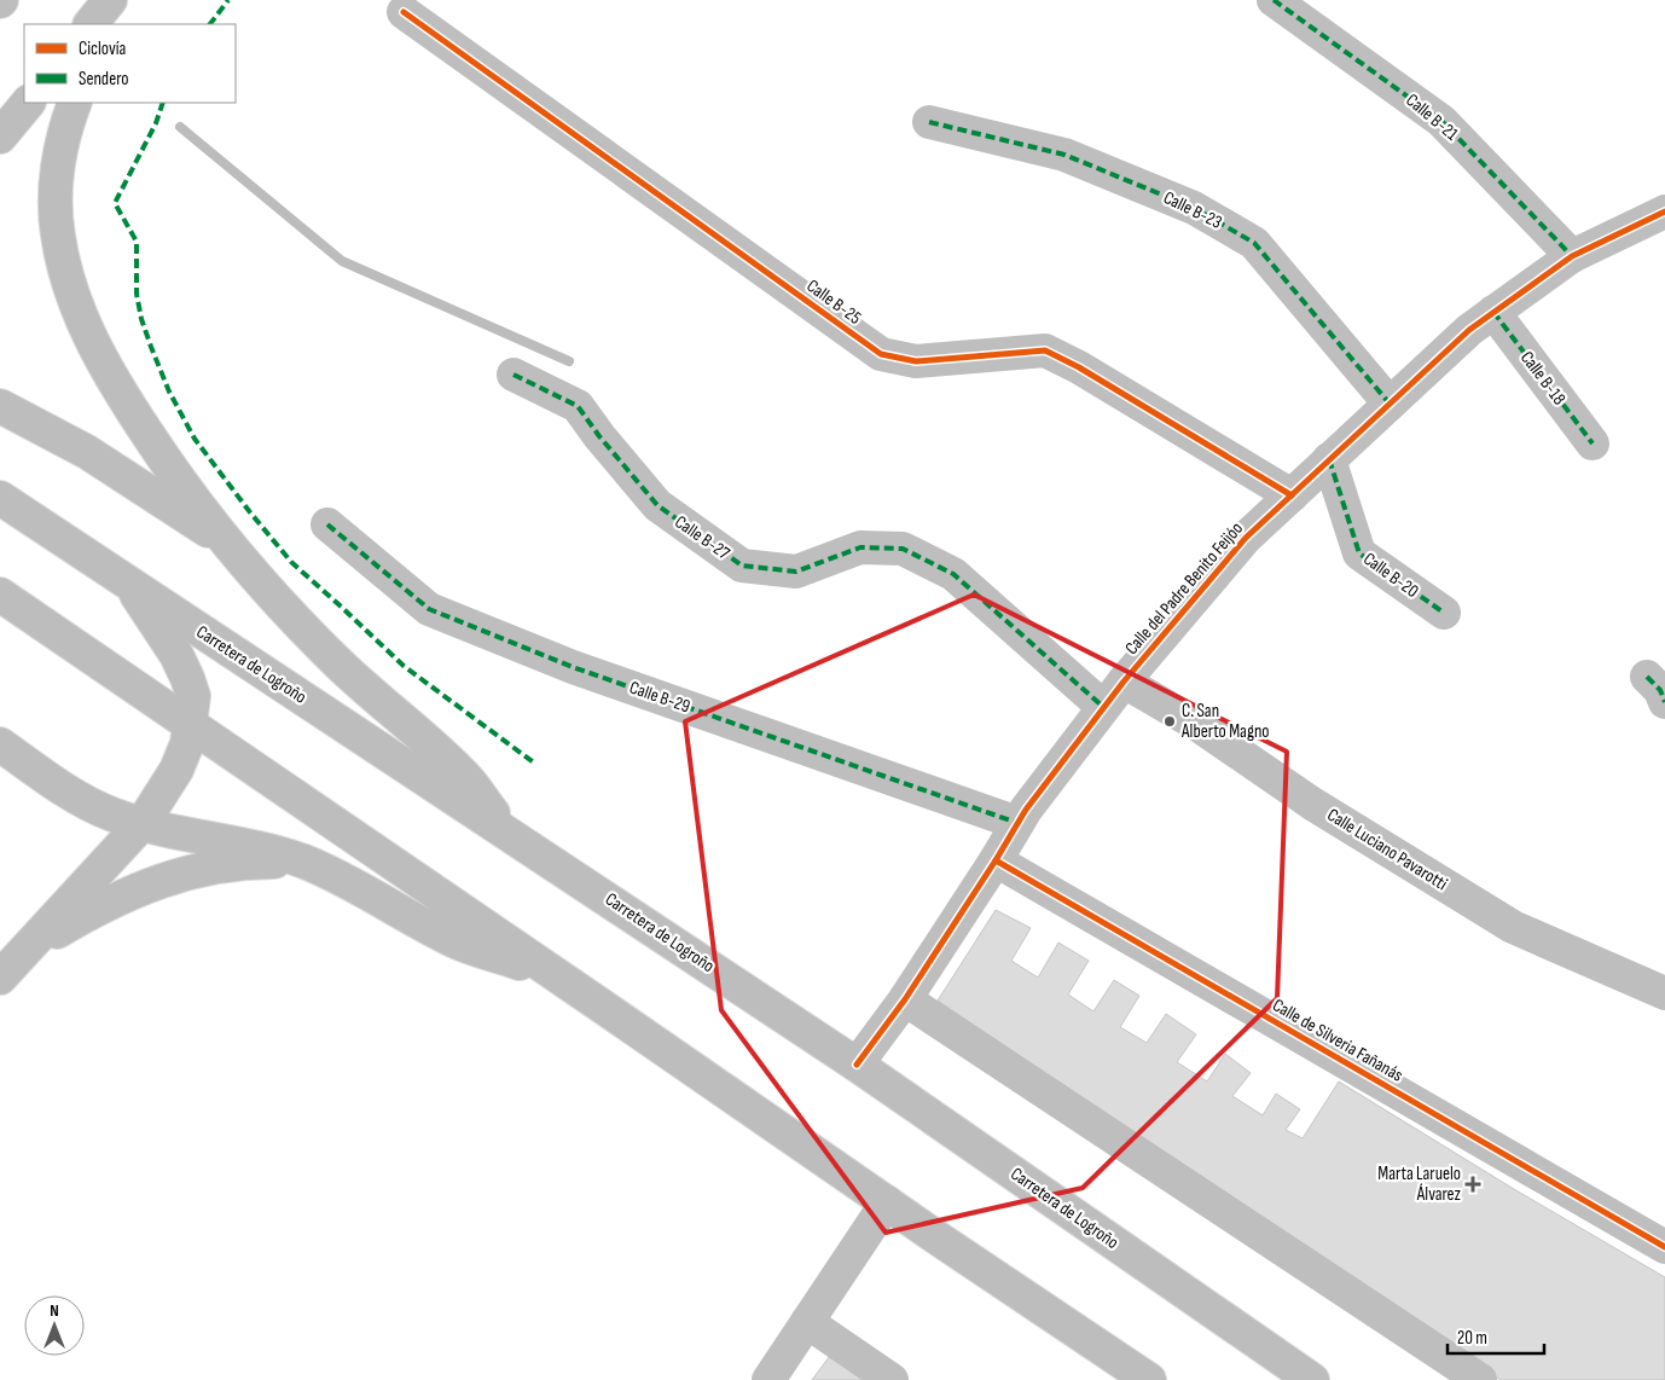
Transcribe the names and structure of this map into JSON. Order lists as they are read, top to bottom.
{
  "streets": {
    "highway": ["Carretera de Logroño"],
    "street": [
      "Calle B-21",
      "Calle B-23",
      "Calle B-25",
      "Calle B-18",
      "Calle B-27",
      "Calle B-20",
      "Calle del Padre Benito Feijóo",
      "Calle B-29",
      "Calle Luciano Pavarotti",
      "Calle de Silveria Fañanás"
    ]
  },
  "crossings": [
    ["Calle B-21", "Calle del Padre Benito Feijóo"],
    ["Calle B-23", "Calle del Padre Benito Feijóo"],
    ["Calle B-25", "Calle del Padre Benito Feijóo"],
    ["Calle B-18", "Calle del Padre Benito Feijóo"],
    ["Calle B-27", "Calle del Padre Benito Feijóo"],
    ["Calle B-20", "Calle del Padre Benito Feijóo"],
    ["Calle del Padre Benito Feijóo", "Carretera de Logroño"],
    ["Calle del Padre Benito Feijóo", "Calle B-29"],
    ["Calle del Padre Benito Feijóo", "Calle Luciano Pavarotti"],
    ["Calle del Padre Benito Feijóo", "Calle de Silveria Fañanás"]
  ],
  "places": {
    "other": ["C. San Alberto Magno"],
    "health": ["Marta Laruelo Álvarez"]
  },
  "legend": ["Ciclovía", "Sendero"],
  "scale_bar": "20 m",
  "north": "top"
}
